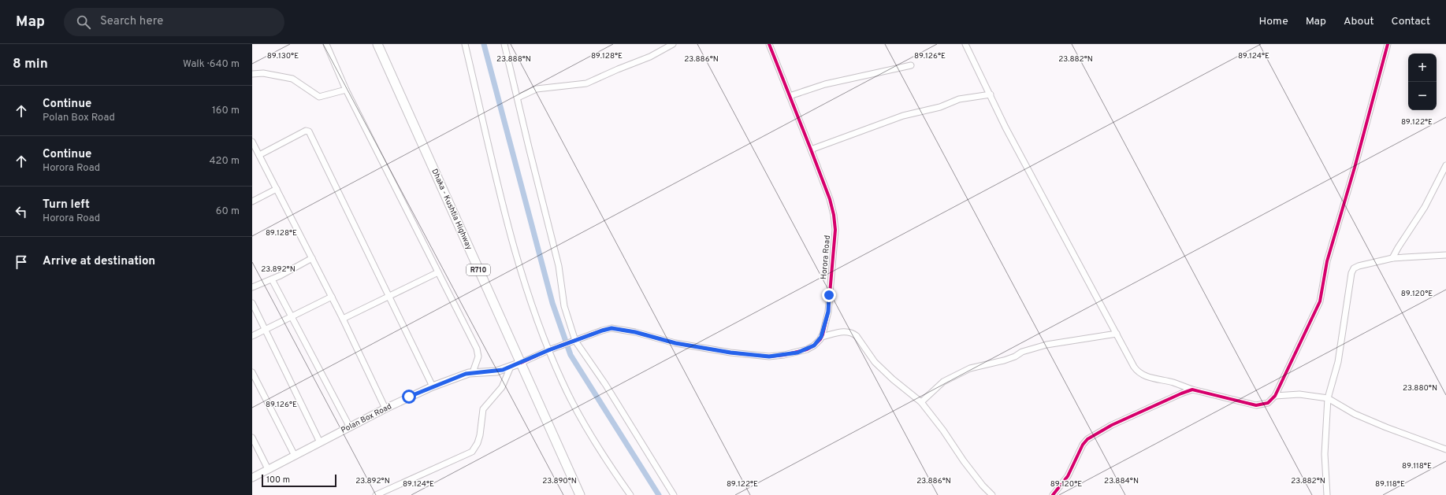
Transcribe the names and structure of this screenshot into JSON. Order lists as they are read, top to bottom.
{
  "streets": {
    "main road": ["Dhaka - Kushtia Highway", "R710", "Polan Box Road"],
    "street": ["Horora Road"]
  },
  "crossings": [
    ["Dhaka - Kushtia Highway", "Horora Road"],
    ["Dhaka - Kushtia Highway", "Polan Box Road"],
    ["Horora Road", "Polan Box Road"]
  ],
  "scale_bar": "100 m",
  "page": {
    "header": "Map",
    "search": "Search here",
    "nav": [
      "Home",
      "Map",
      "About",
      "Contact"
    ],
    "heading": ["8 min", "Walk · 640 m"],
    "map_buttons": ["+", "−"],
    "list": [
      ["Continue", "Polan Box Road", "160 m"],
      ["Continue", "Horora Road", "420 m"],
      ["Turn left", "Horora Road", "60 m"],
      "Arrive at destination"
    ],
    "scale": "100 m"
  },
  "coordinates": [
    "89.124°E",
    "89.130°E",
    "89.128°E",
    "89.126°E",
    "23.888°N",
    "23.886°N",
    "23.882°N",
    "89.122°E",
    "23.892°N",
    "89.120°E",
    "23.880°N",
    "89.118°E",
    "23.890°N",
    "23.884°N"
  ]
}
